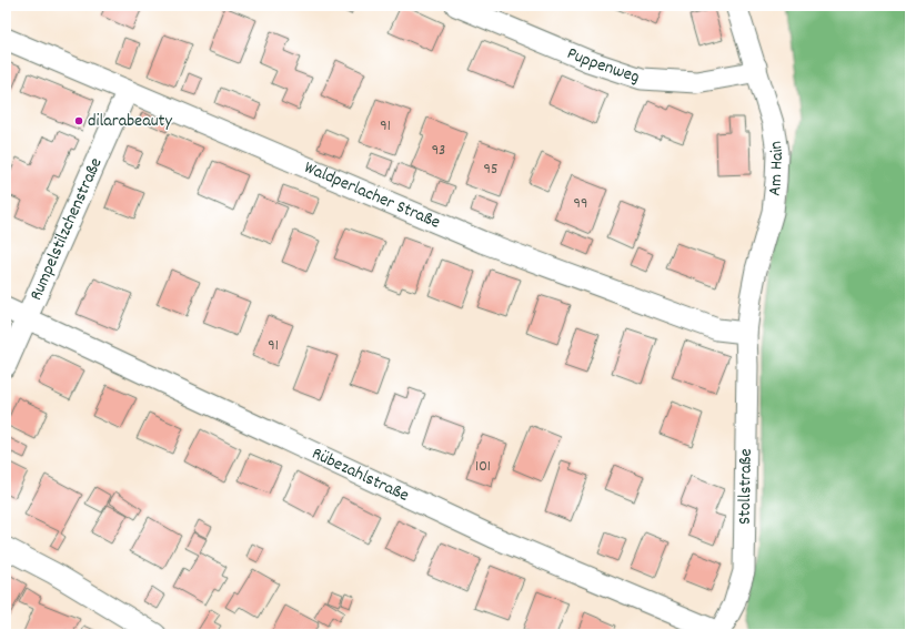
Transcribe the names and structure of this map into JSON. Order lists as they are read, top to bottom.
{
  "streets": {
    "street": [
      "Puppenweg",
      "Am Hain",
      "Waldperlacher Straße",
      "Rumpelstilzchenstraße",
      "Rübezahlstraße",
      "Stollstraße"
    ]
  },
  "crossings": [
    ["Puppenweg", "Am Hain"],
    ["Am Hain", "Waldperlacher Straße"],
    ["Am Hain", "Stollstraße"],
    ["Waldperlacher Straße", "Rumpelstilzchenstraße"],
    ["Waldperlacher Straße", "Stollstraße"],
    ["Rumpelstilzchenstraße", "Rübezahlstraße"],
    ["Rübezahlstraße", "Stollstraße"]
  ],
  "places": ["dilarabeauty"],
  "house_numbers": [
    "91",
    "93",
    "95",
    "99",
    "91",
    "101"
  ]
}
